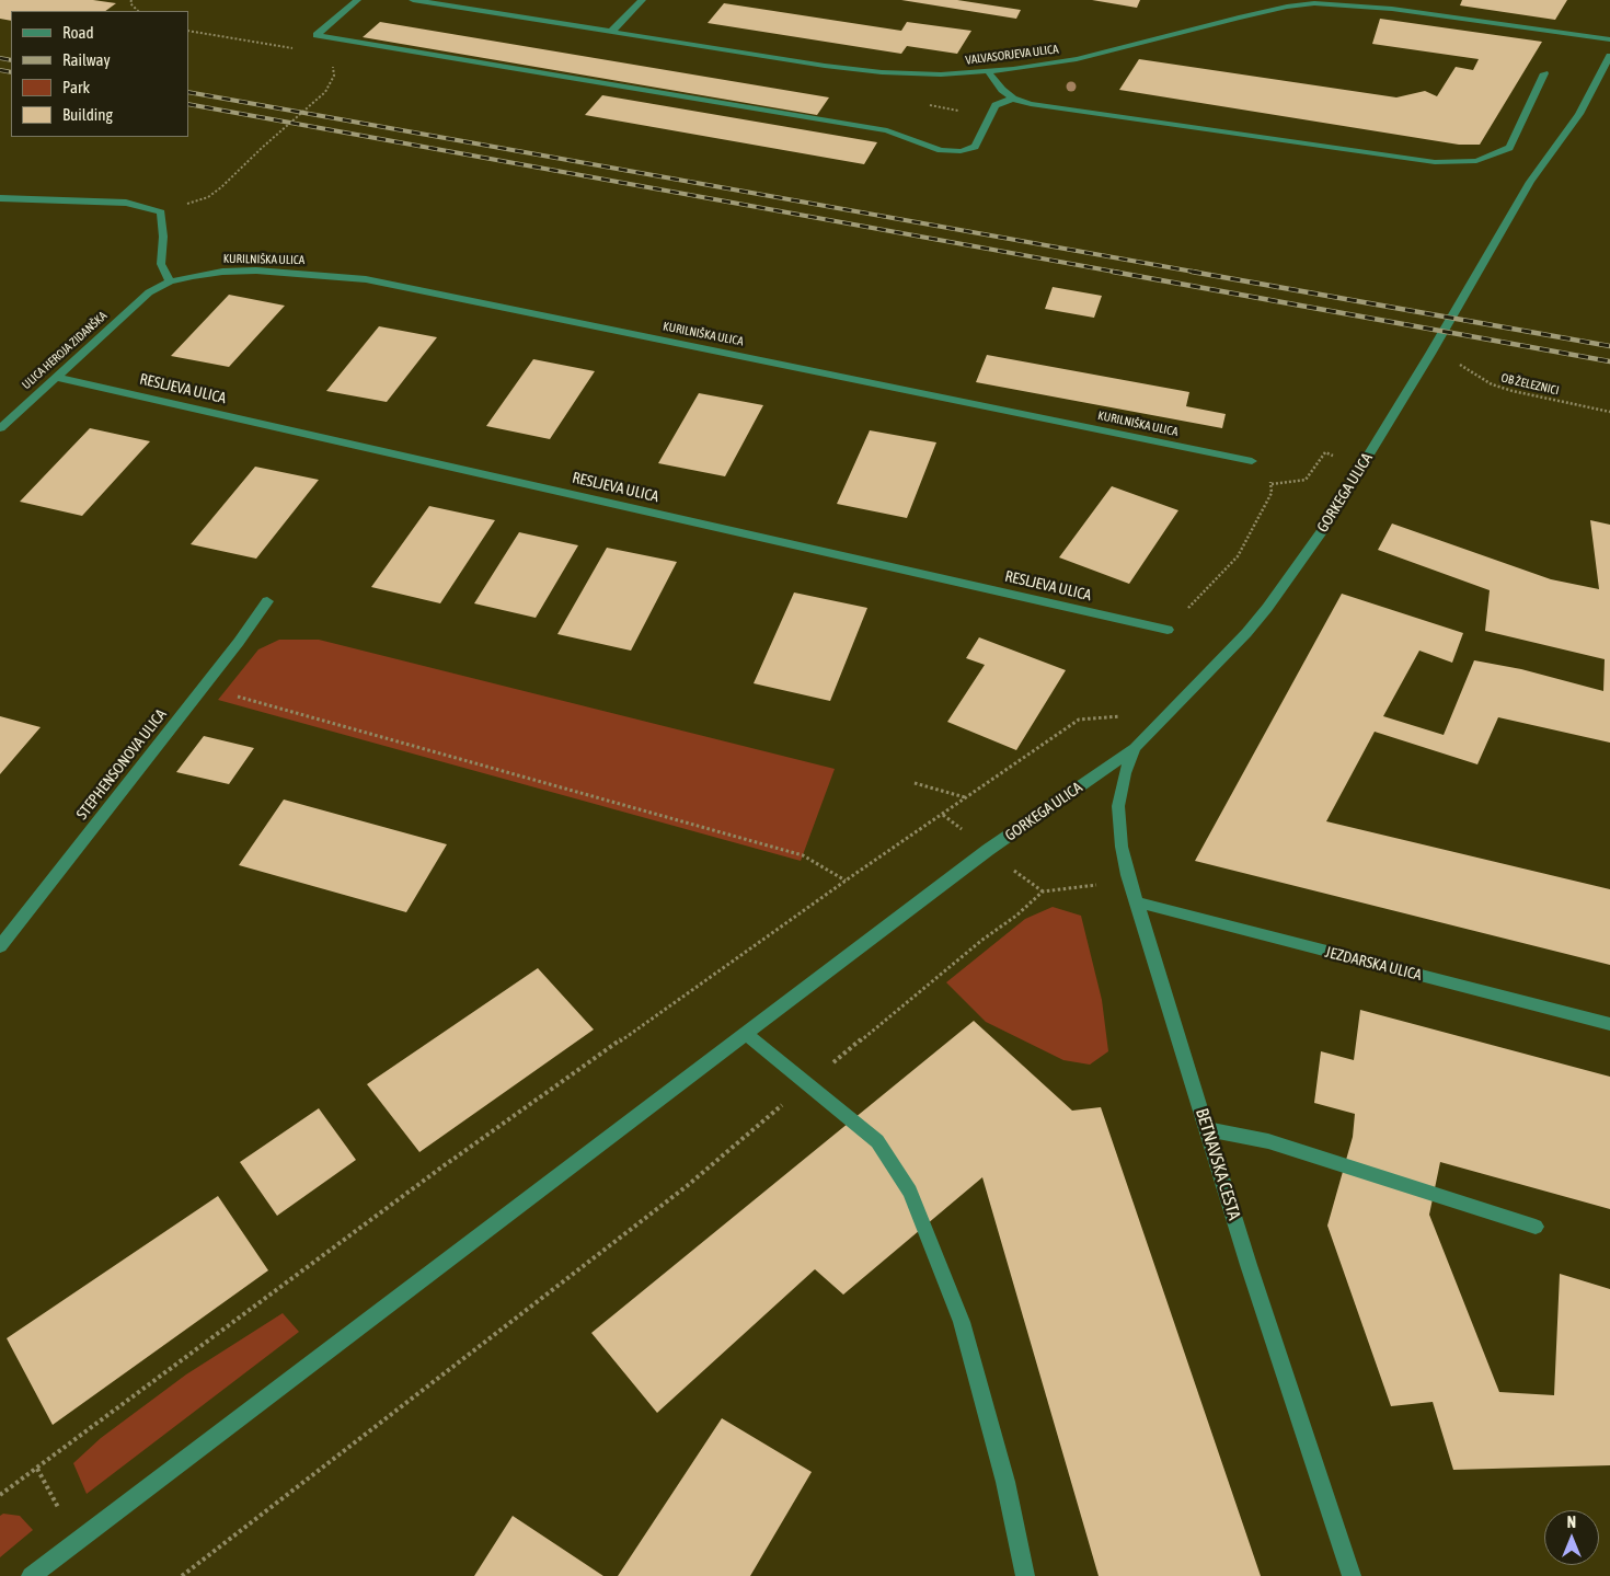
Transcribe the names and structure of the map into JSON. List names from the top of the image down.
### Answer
{
  "streets": {
    "street": [
      "VALVASORJEVA ULICA",
      "KURILNIŠKA ULICA",
      "ULICA HEROJA ZIDANŠKA",
      "RESLJEVA ULICA",
      "GORKEGA ULICA",
      "STEPHENSONOVA ULICA",
      "JEZDARSKA ULICA",
      "BETNAVSKA CESTA"
    ],
    "path": ["OB ŽELEZNICI"]
  },
  "crossings": [
    ["KURILNIŠKA ULICA", "ULICA HEROJA ZIDANŠKA"],
    ["ULICA HEROJA ZIDANŠKA", "RESLJEVA ULICA"],
    ["GORKEGA ULICA", "BETNAVSKA CESTA"],
    ["JEZDARSKA ULICA", "BETNAVSKA CESTA"]
  ],
  "legend": [
    "Road",
    "Railway",
    "Park",
    "Building"
  ],
  "north": "top"
}
